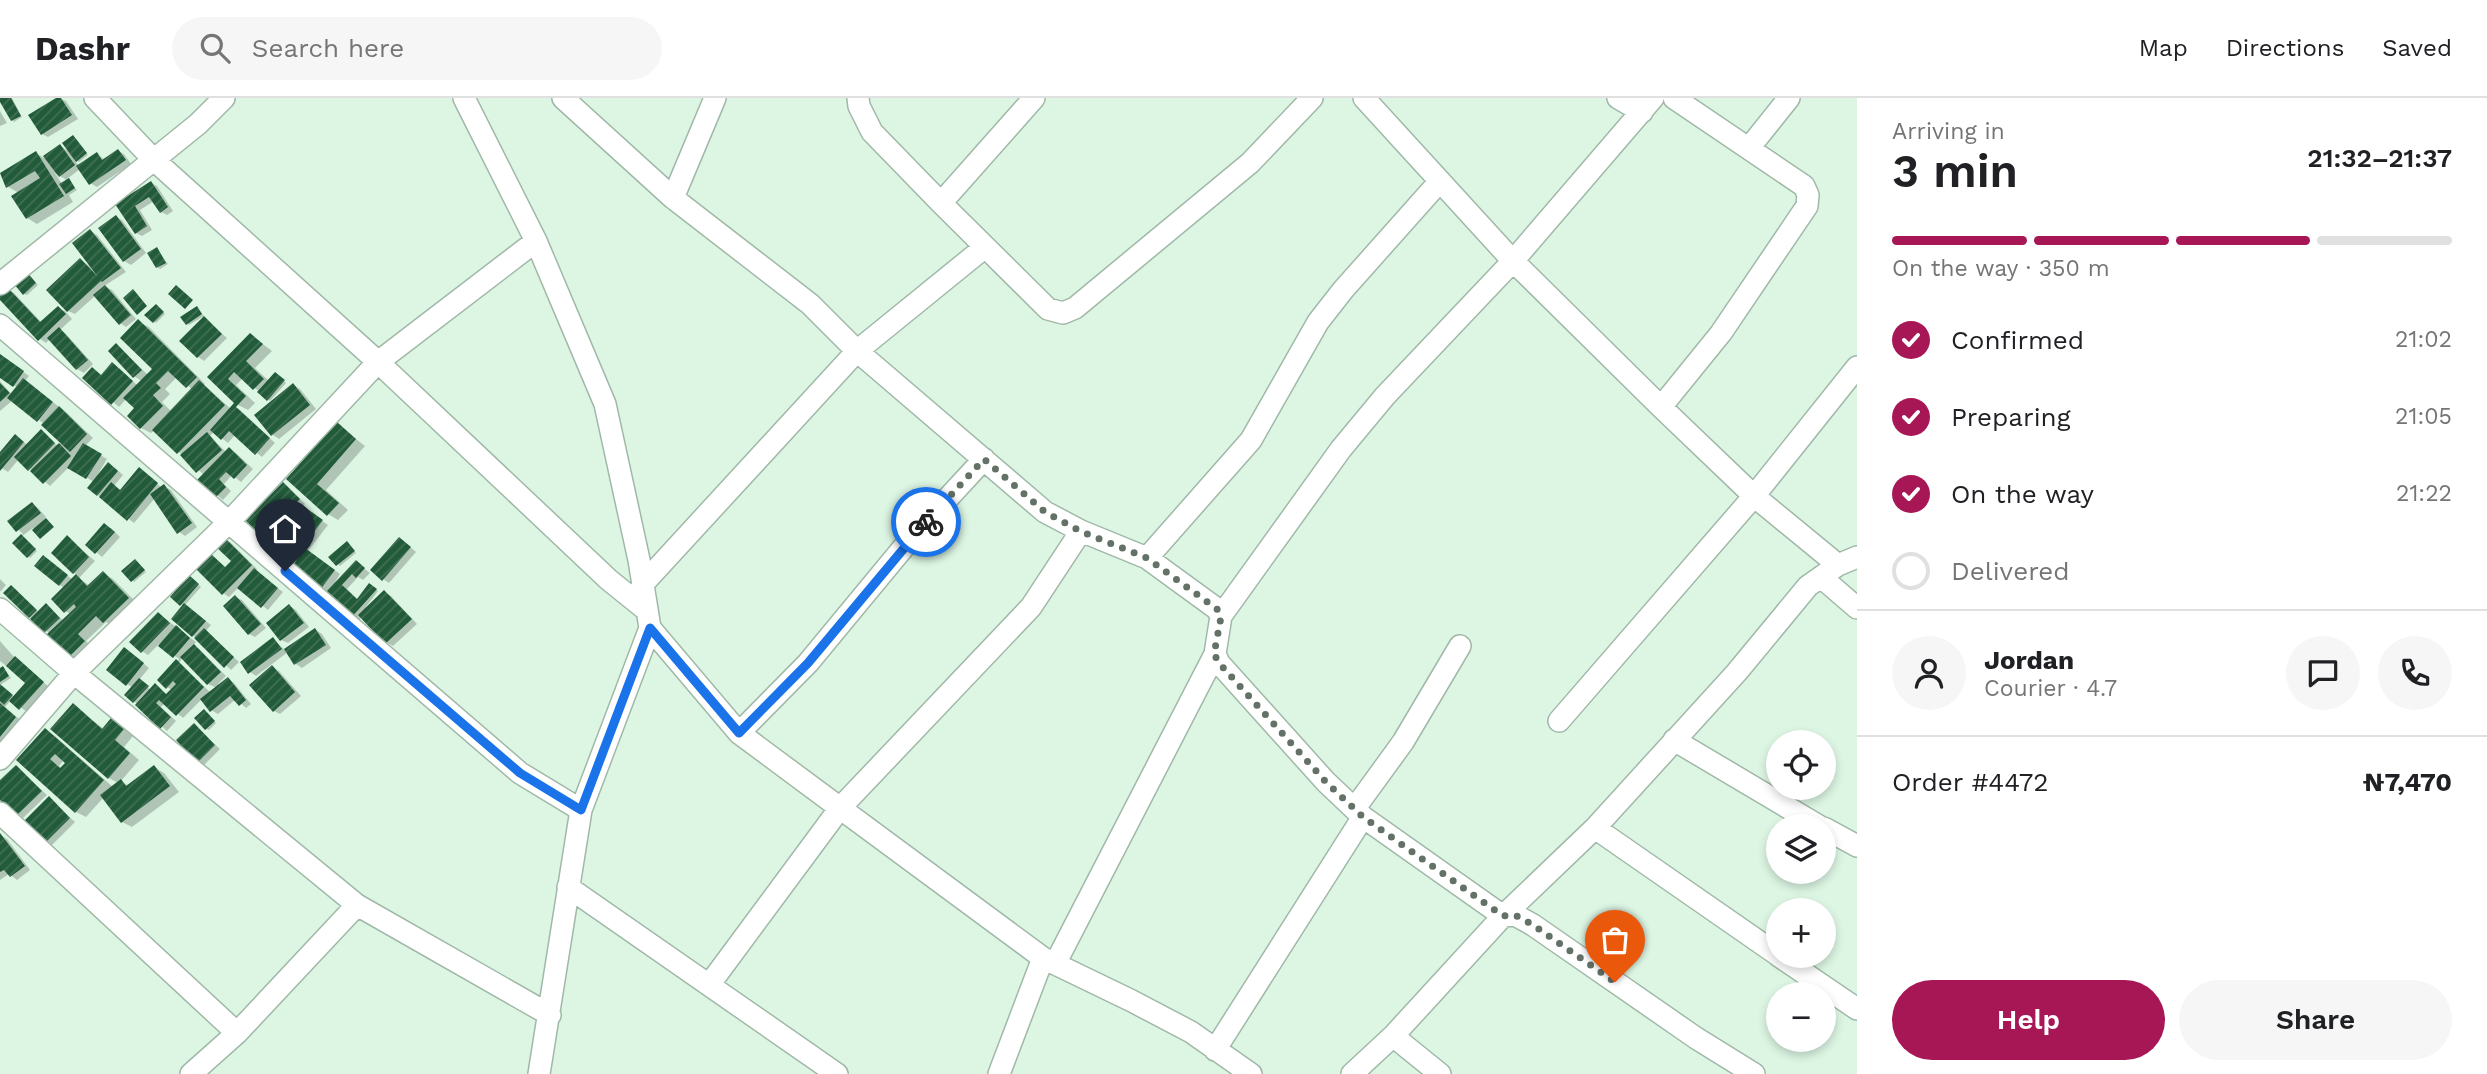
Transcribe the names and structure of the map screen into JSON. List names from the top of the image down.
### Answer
{
  "page": {
    "header": "Dashr",
    "search": "Search here",
    "nav": ["Map", "Directions", "Saved"],
    "heading": ["3 min", "Arriving in", "21:32–21:37"],
    "panel": [
      "Jordan",
      "Courier · 4.7",
      "Order #4472",
      "₦7,470"
    ],
    "bar": "On the way · 350 m",
    "list": [
      ["Confirmed", "21:02"],
      ["Preparing", "21:05"],
      ["On the way", "21:22"],
      "Delivered"
    ],
    "map_buttons": ["+", "−"],
    "buttons": ["Help", "Share"]
  }
}
